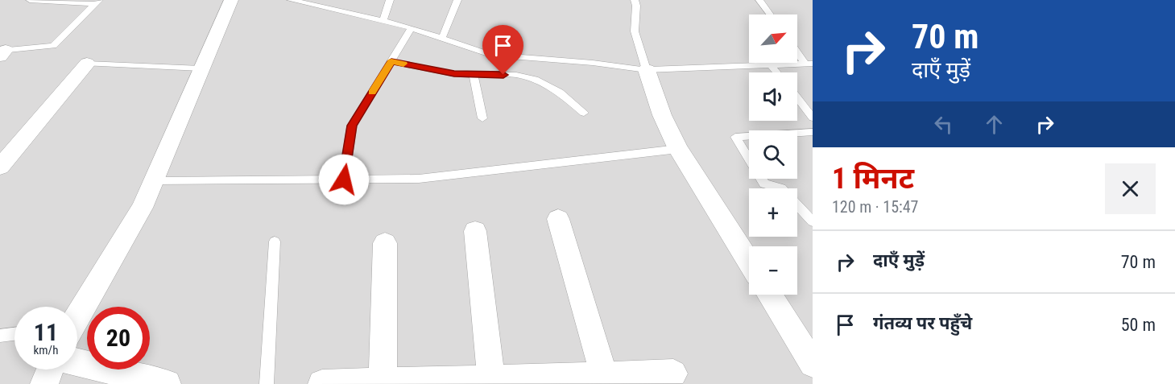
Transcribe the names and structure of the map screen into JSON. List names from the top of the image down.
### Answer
{
  "north": "top right",
  "page": {
    "turn": ["70 m", "दाएँ मुड़ें"],
    "map_buttons": ["+", "−"],
    "heading": ["1 मिनट", "120 m · 15:47"],
    "list": [
      {
        "name": "दाएँ मुड़ें",
        "value": "70 m"
      },
      {
        "name": "गंतव्य पर पहुँचे",
        "value": "50 m"
      }
    ],
    "speed": "11 km/h",
    "limit": "20"
  }
}
